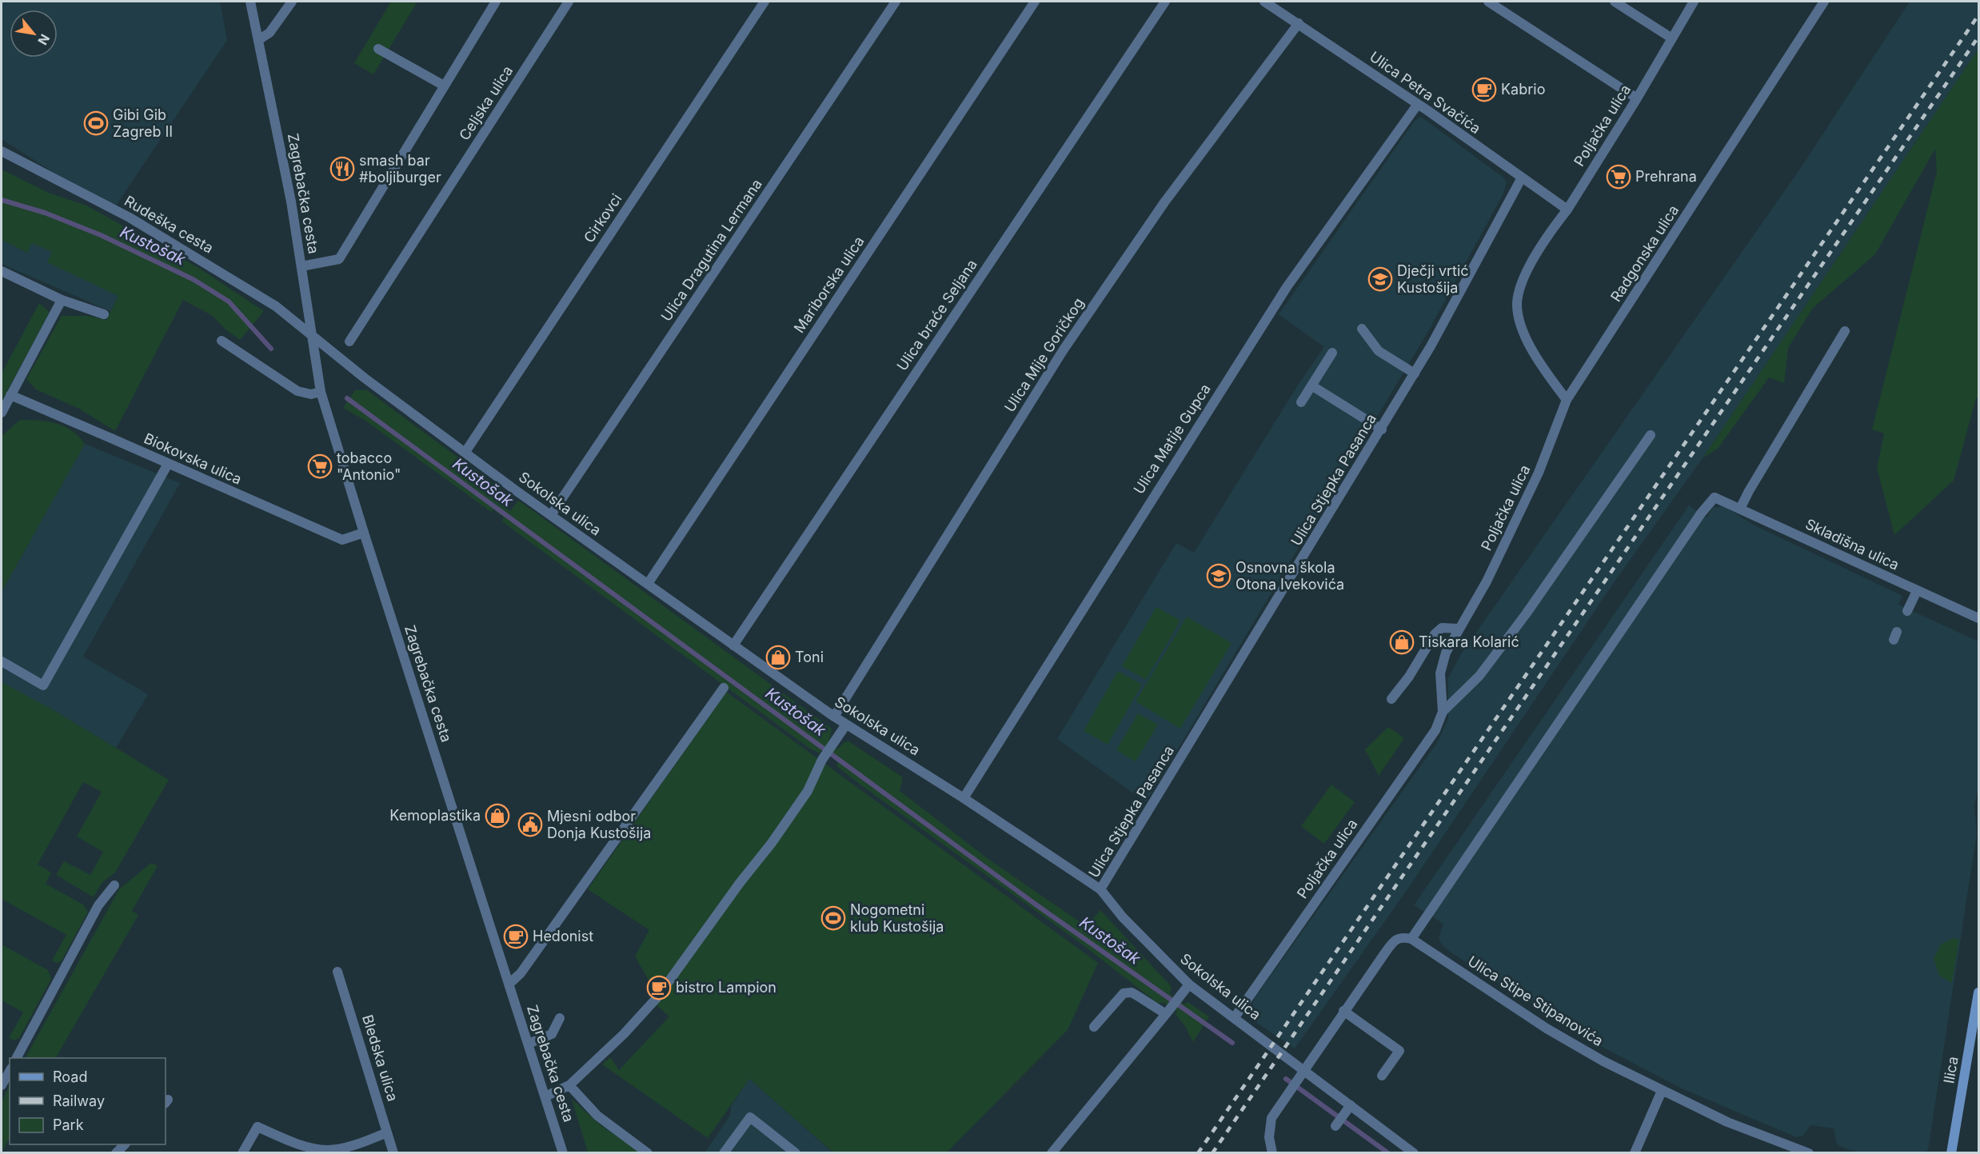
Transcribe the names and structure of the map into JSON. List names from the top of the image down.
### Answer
{
  "streets": {
    "main road": ["Ilica"],
    "street": [
      "Ulica Petra Svačića",
      "Celjska ulica",
      "Poljačka ulica",
      "Zagrebačka cesta",
      "Cirkovci",
      "Rudeška cesta",
      "Ulica Dragutina Lermana",
      "Radgonska ulica",
      "Mariborska ulica",
      "Ulica braće Seljana",
      "Ulica Mije Goričkog",
      "Ulica Matije Gupca",
      "Biokovska ulica",
      "Ulica Stjepka Pasanca",
      "Sokolska ulica",
      "Skladišna ulica",
      "Ulica Stipe Stipanovića",
      "Bledska ulica"
    ]
  },
  "crossings": [
    ["Ulica Petra Svačića", "Poljačka ulica"],
    ["Ulica Petra Svačića", "Ulica Mije Goričkog"],
    ["Ulica Petra Svačića", "Ulica Matije Gupca"],
    ["Ulica Petra Svačića", "Ulica Stjepka Pasanca"],
    ["Poljačka ulica", "Radgonska ulica"],
    ["Poljačka ulica", "Sokolska ulica"],
    ["Zagrebačka cesta", "Rudeška cesta"],
    ["Zagrebačka cesta", "Biokovska ulica"],
    ["Zagrebačka cesta", "Sokolska ulica"],
    ["Cirkovci", "Sokolska ulica"],
    ["Rudeška cesta", "Sokolska ulica"],
    ["Ulica Dragutina Lermana", "Sokolska ulica"],
    ["Mariborska ulica", "Sokolska ulica"],
    ["Ulica braće Seljana", "Sokolska ulica"],
    ["Ulica Mije Goričkog", "Sokolska ulica"],
    ["Ulica Matije Gupca", "Sokolska ulica"],
    ["Ulica Stjepka Pasanca", "Sokolska ulica"],
    ["Skladišna ulica", "Ulica Stipe Stipanovića"]
  ],
  "water": ["Kustošak"],
  "places": {
    "cafe": ["Kabrio", "Hedonist", "bistro Lampion"],
    "sports": ["Gibi Gib Zagreb II", "Nogometni klub Kustošija"],
    "restaurant": ["smash bar #boljiburger"],
    "supermarket": ["Prehrana", "tobacco \"Antonio\""],
    "school or university": ["Dječji vrtić Kustošija", "Osnovna škola Otona Ivekovića"],
    "shop": ["Tiskara Kolarić", "Toni", "Kemoplastika"],
    "public building": ["Mjesni odbor Donja Kustošija"]
  },
  "legend": ["Road", "Railway", "Park"],
  "north": "bottom right"
}
